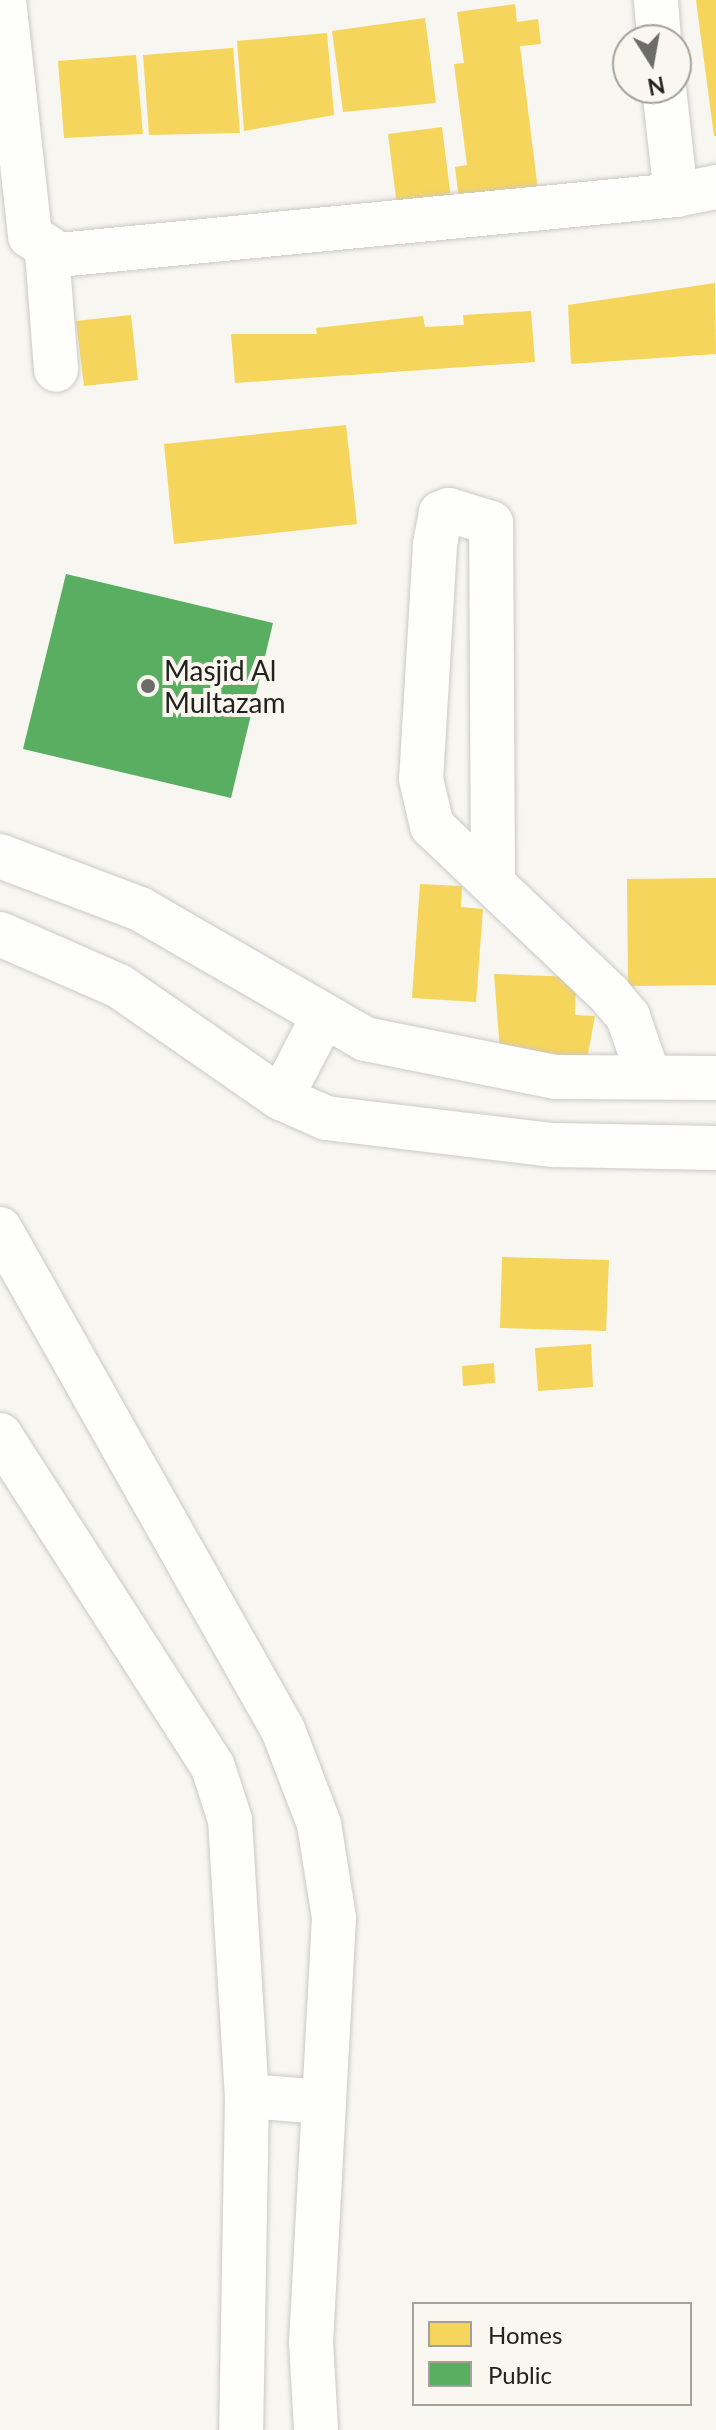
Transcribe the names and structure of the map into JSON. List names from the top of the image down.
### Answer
{
  "places": ["Masjid Al Multazam"],
  "legend": ["Homes", "Public"],
  "north": "bottom"
}
